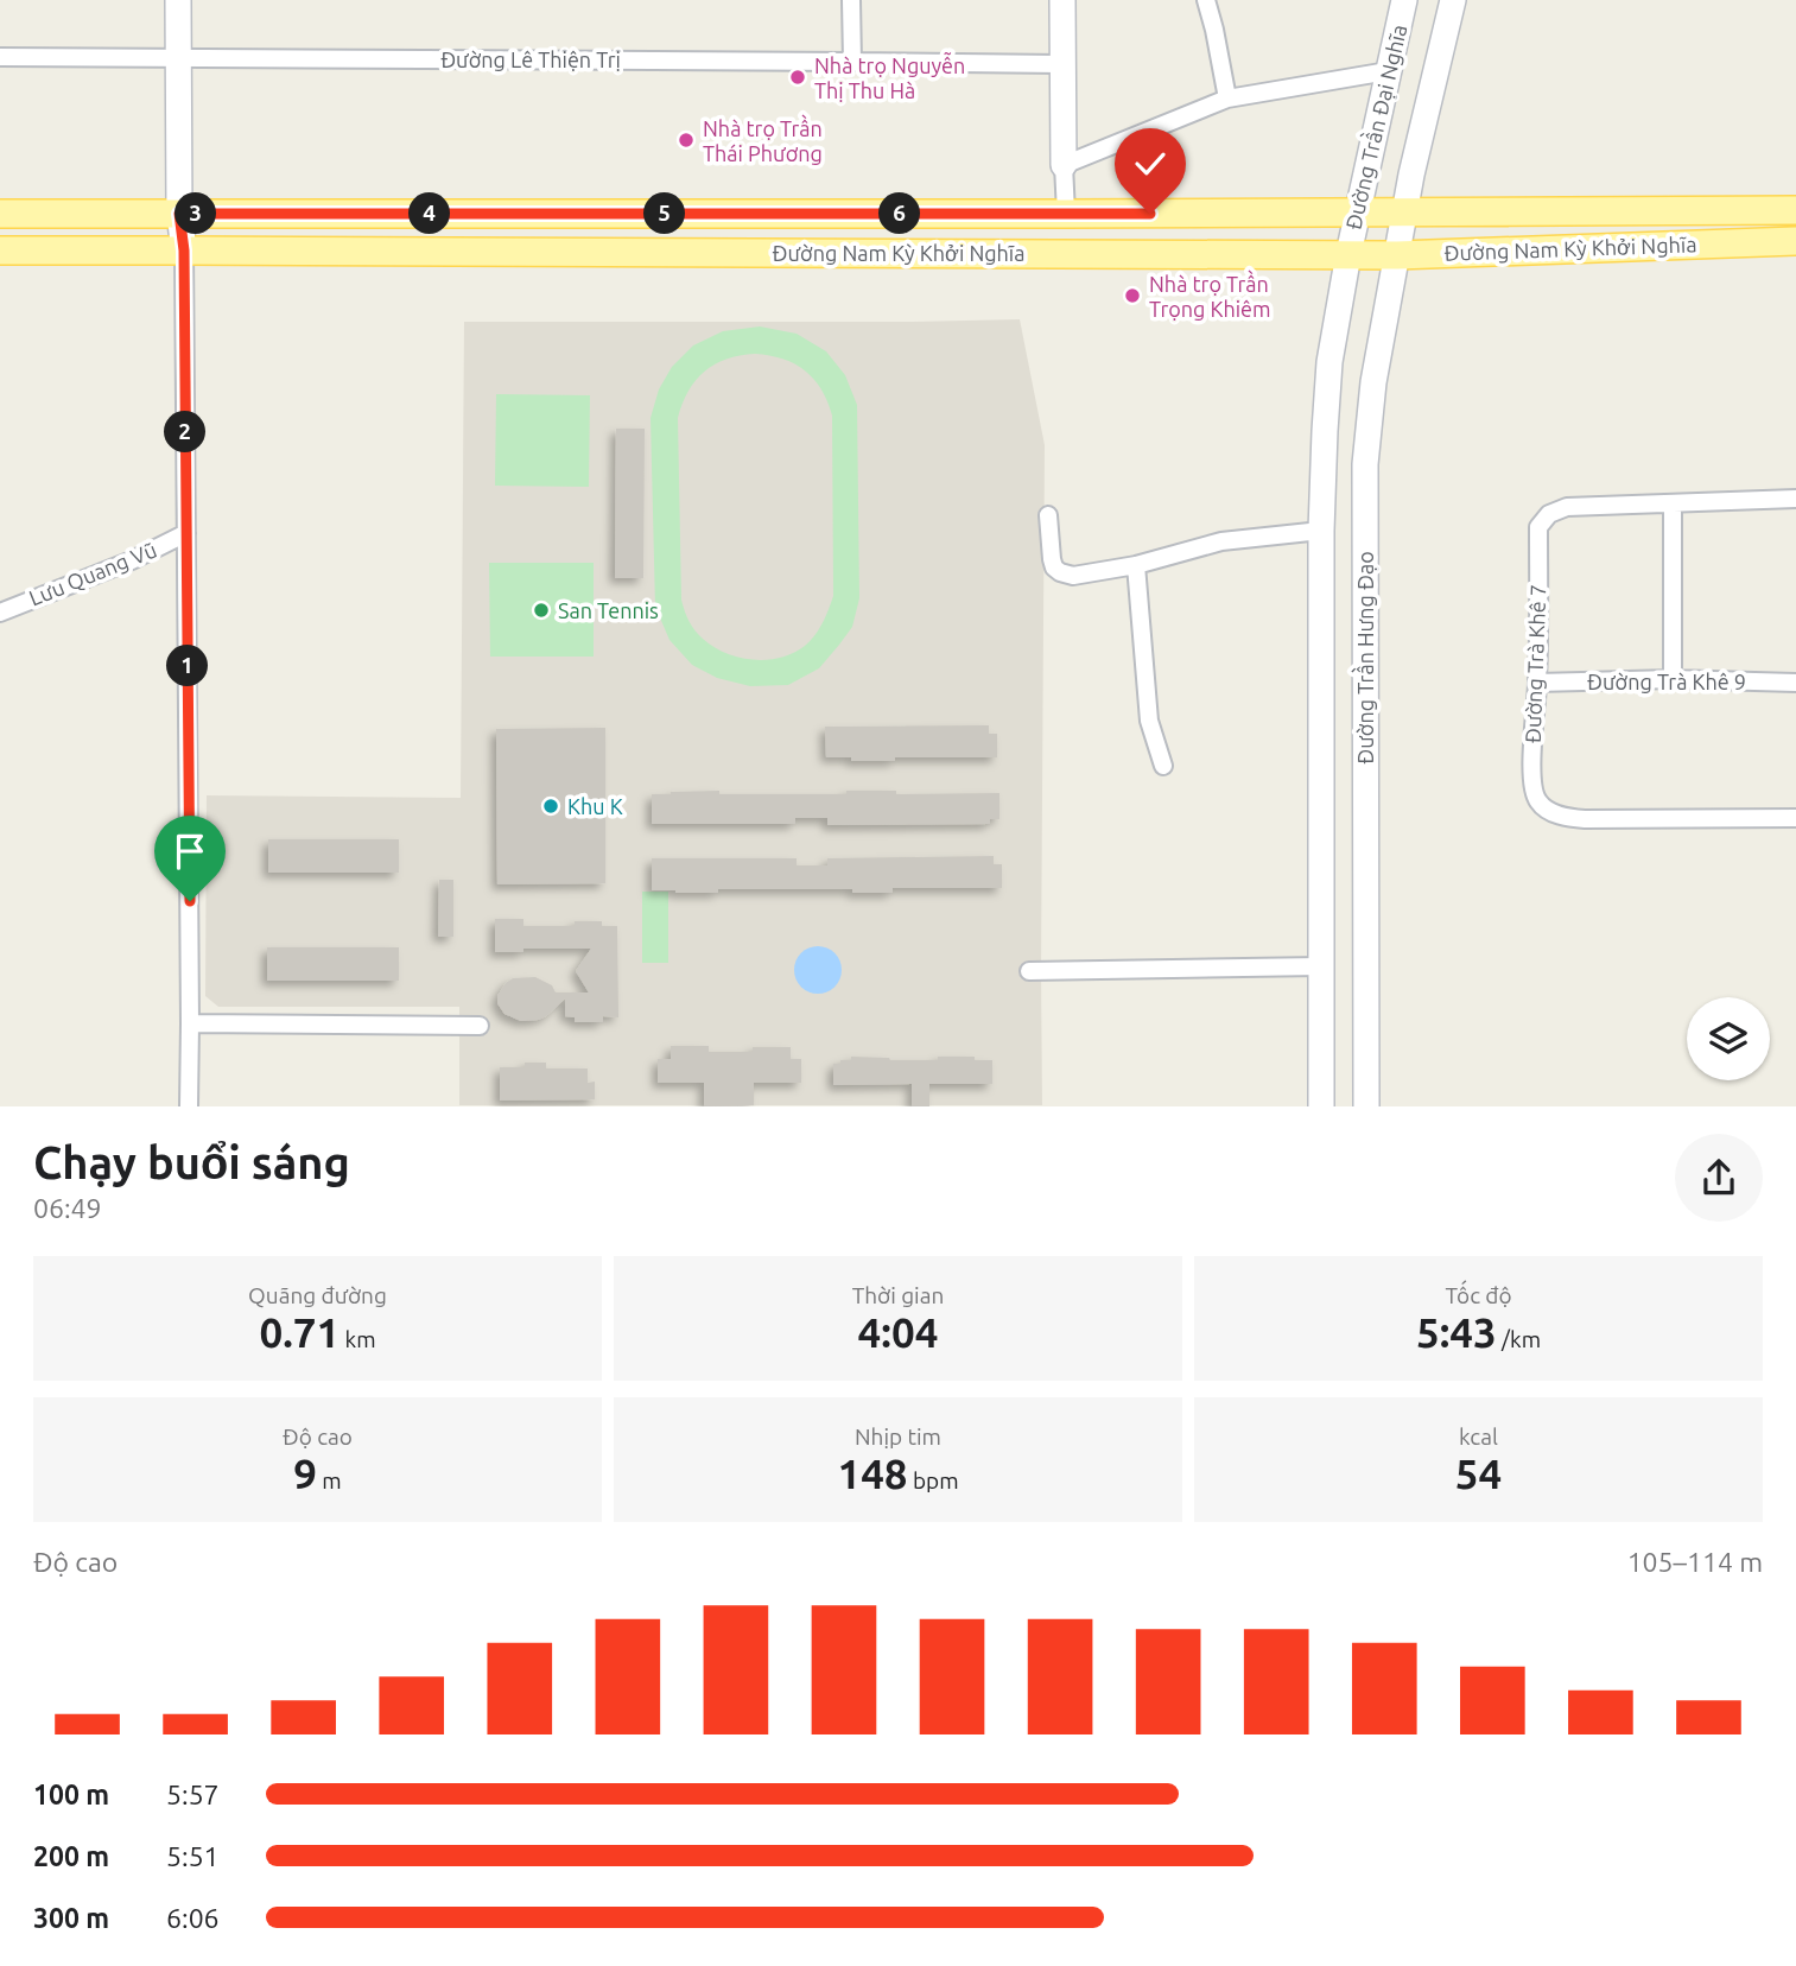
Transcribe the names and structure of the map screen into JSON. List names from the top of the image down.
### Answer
{
  "streets": {
    "main road": ["Đường Trần Đại Nghĩa", "Đường Nam Kỳ Khởi Nghĩa", "Đường Trần Hưng Đạo"],
    "street": [
      "Đường Lê Thiện Trị",
      "Lưu Quang Vũ",
      "Đường Trà Khê 7",
      "Đường Trà Khê 9"
    ]
  },
  "crossings": [
    ["Đường Trần Đại Nghĩa", "Đường Nam Kỳ Khởi Nghĩa"],
    ["Đường Trần Đại Nghĩa", "Đường Trần Hưng Đạo"],
    ["Đường Nam Kỳ Khởi Nghĩa", "Đường Trần Hưng Đạo"],
    ["Đường Trà Khê 7", "Đường Trà Khê 9"]
  ],
  "places": [
    "Nhà trọ Nguyễn Thị Thu Hà",
    "Nhà trọ Trần Thái Phương",
    "Nhà trọ Trần Trọng Khiêm",
    "San Tennis",
    "Khu K"
  ],
  "page": {
    "pins": [
      "3",
      "4",
      "5",
      "6",
      "2",
      "1"
    ],
    "heading": ["Chạy buổi sáng", "06:49"],
    "stats": [
      ["Quãng đường", "0.71 km"],
      ["Thời gian", "4:04"],
      ["Tốc độ", "5:43 /km"],
      ["Độ cao", "9 m"],
      ["Nhịp tim", "148 bpm"],
      ["kcal", "54"]
    ],
    "chart": ["Độ cao", "105–114 m"],
    "list": [
      {
        "name": "100 m",
        "note": "5:57"
      },
      {
        "name": "200 m",
        "note": "5:51"
      },
      {
        "name": "300 m",
        "note": "6:06"
      }
    ]
  }
}
